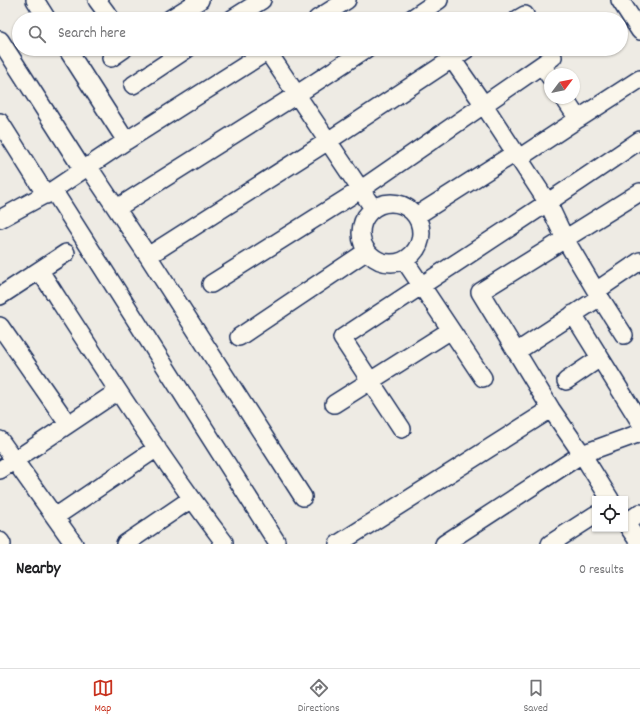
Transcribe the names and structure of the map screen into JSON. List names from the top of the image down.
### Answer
{
  "north": "top right",
  "page": {
    "search": "Search here",
    "heading": ["Nearby", "0 results"],
    "nav": ["Map", "Directions", "Saved"]
  }
}
